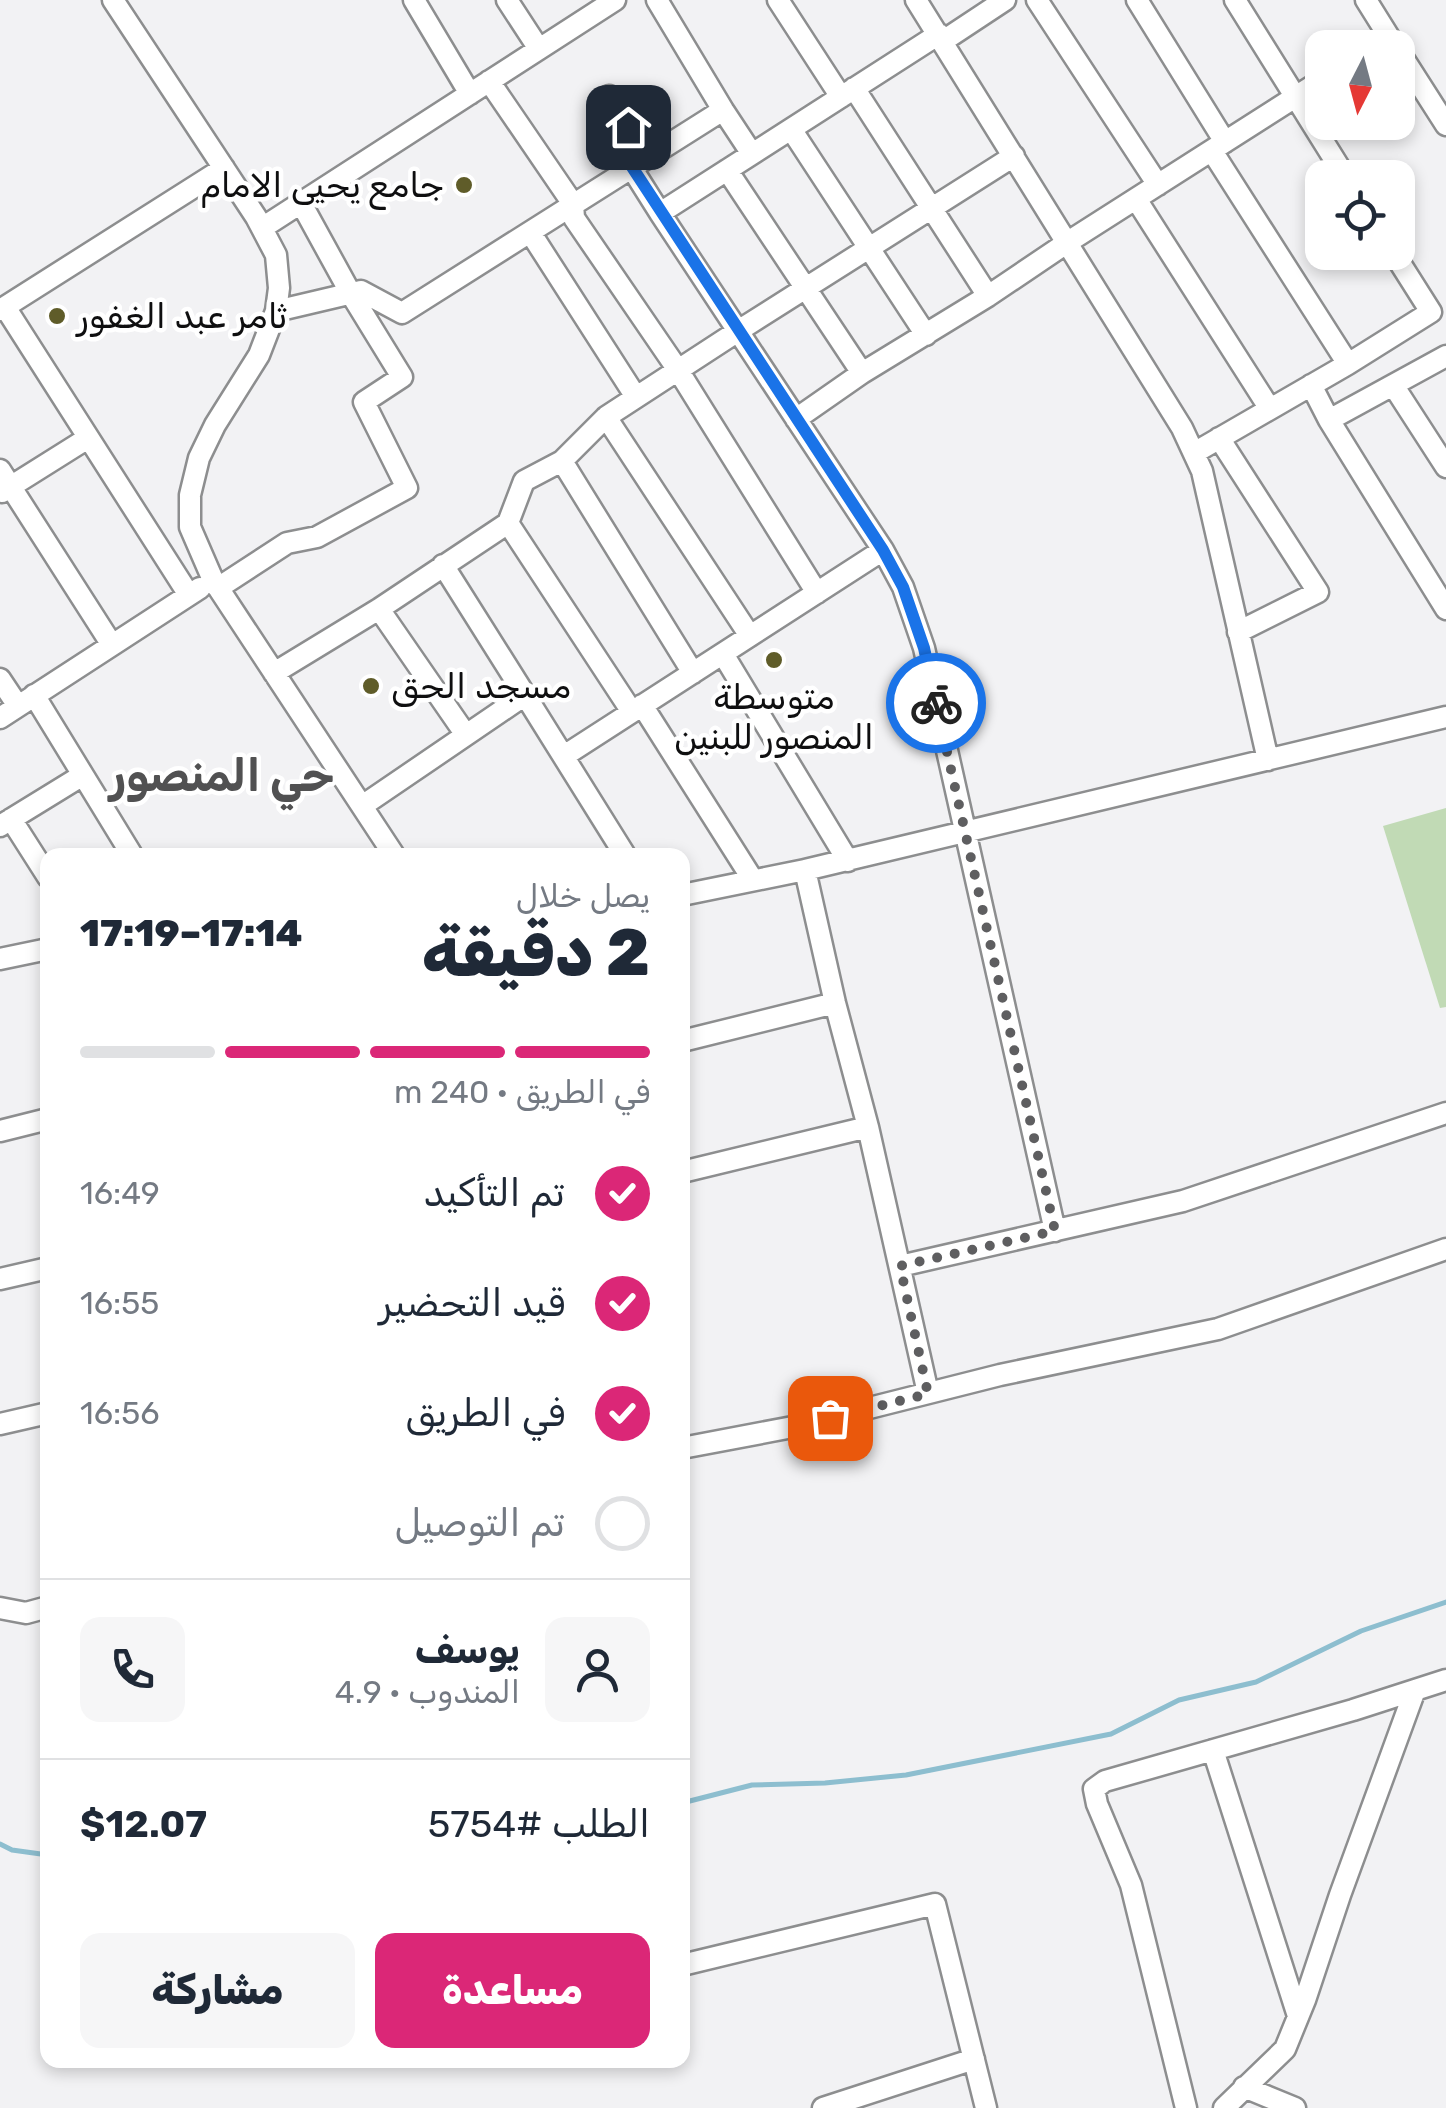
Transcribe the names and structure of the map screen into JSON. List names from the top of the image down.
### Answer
{
  "districts": ["حي المنصور"],
  "places": [
    "جامع يحيى الامام",
    "ثامر عبد الغفور",
    "متوسطة المنصور للبنين",
    "مسجد الحق"
  ],
  "north": "bottom",
  "page": {
    "heading": ["2 دقيقة", "يصل خلال", "17:14–17:19"],
    "panel": [
      "يوسف",
      "المندوب · 4.9",
      "الطلب #5754",
      "$12.07"
    ],
    "bar": "في الطريق · 240 m",
    "list": [
      ["تم التأكيد", "16:49"],
      ["قيد التحضير", "16:55"],
      ["في الطريق", "16:56"],
      "تم التوصيل"
    ],
    "buttons": ["مساعدة", "مشاركة"]
  }
}
